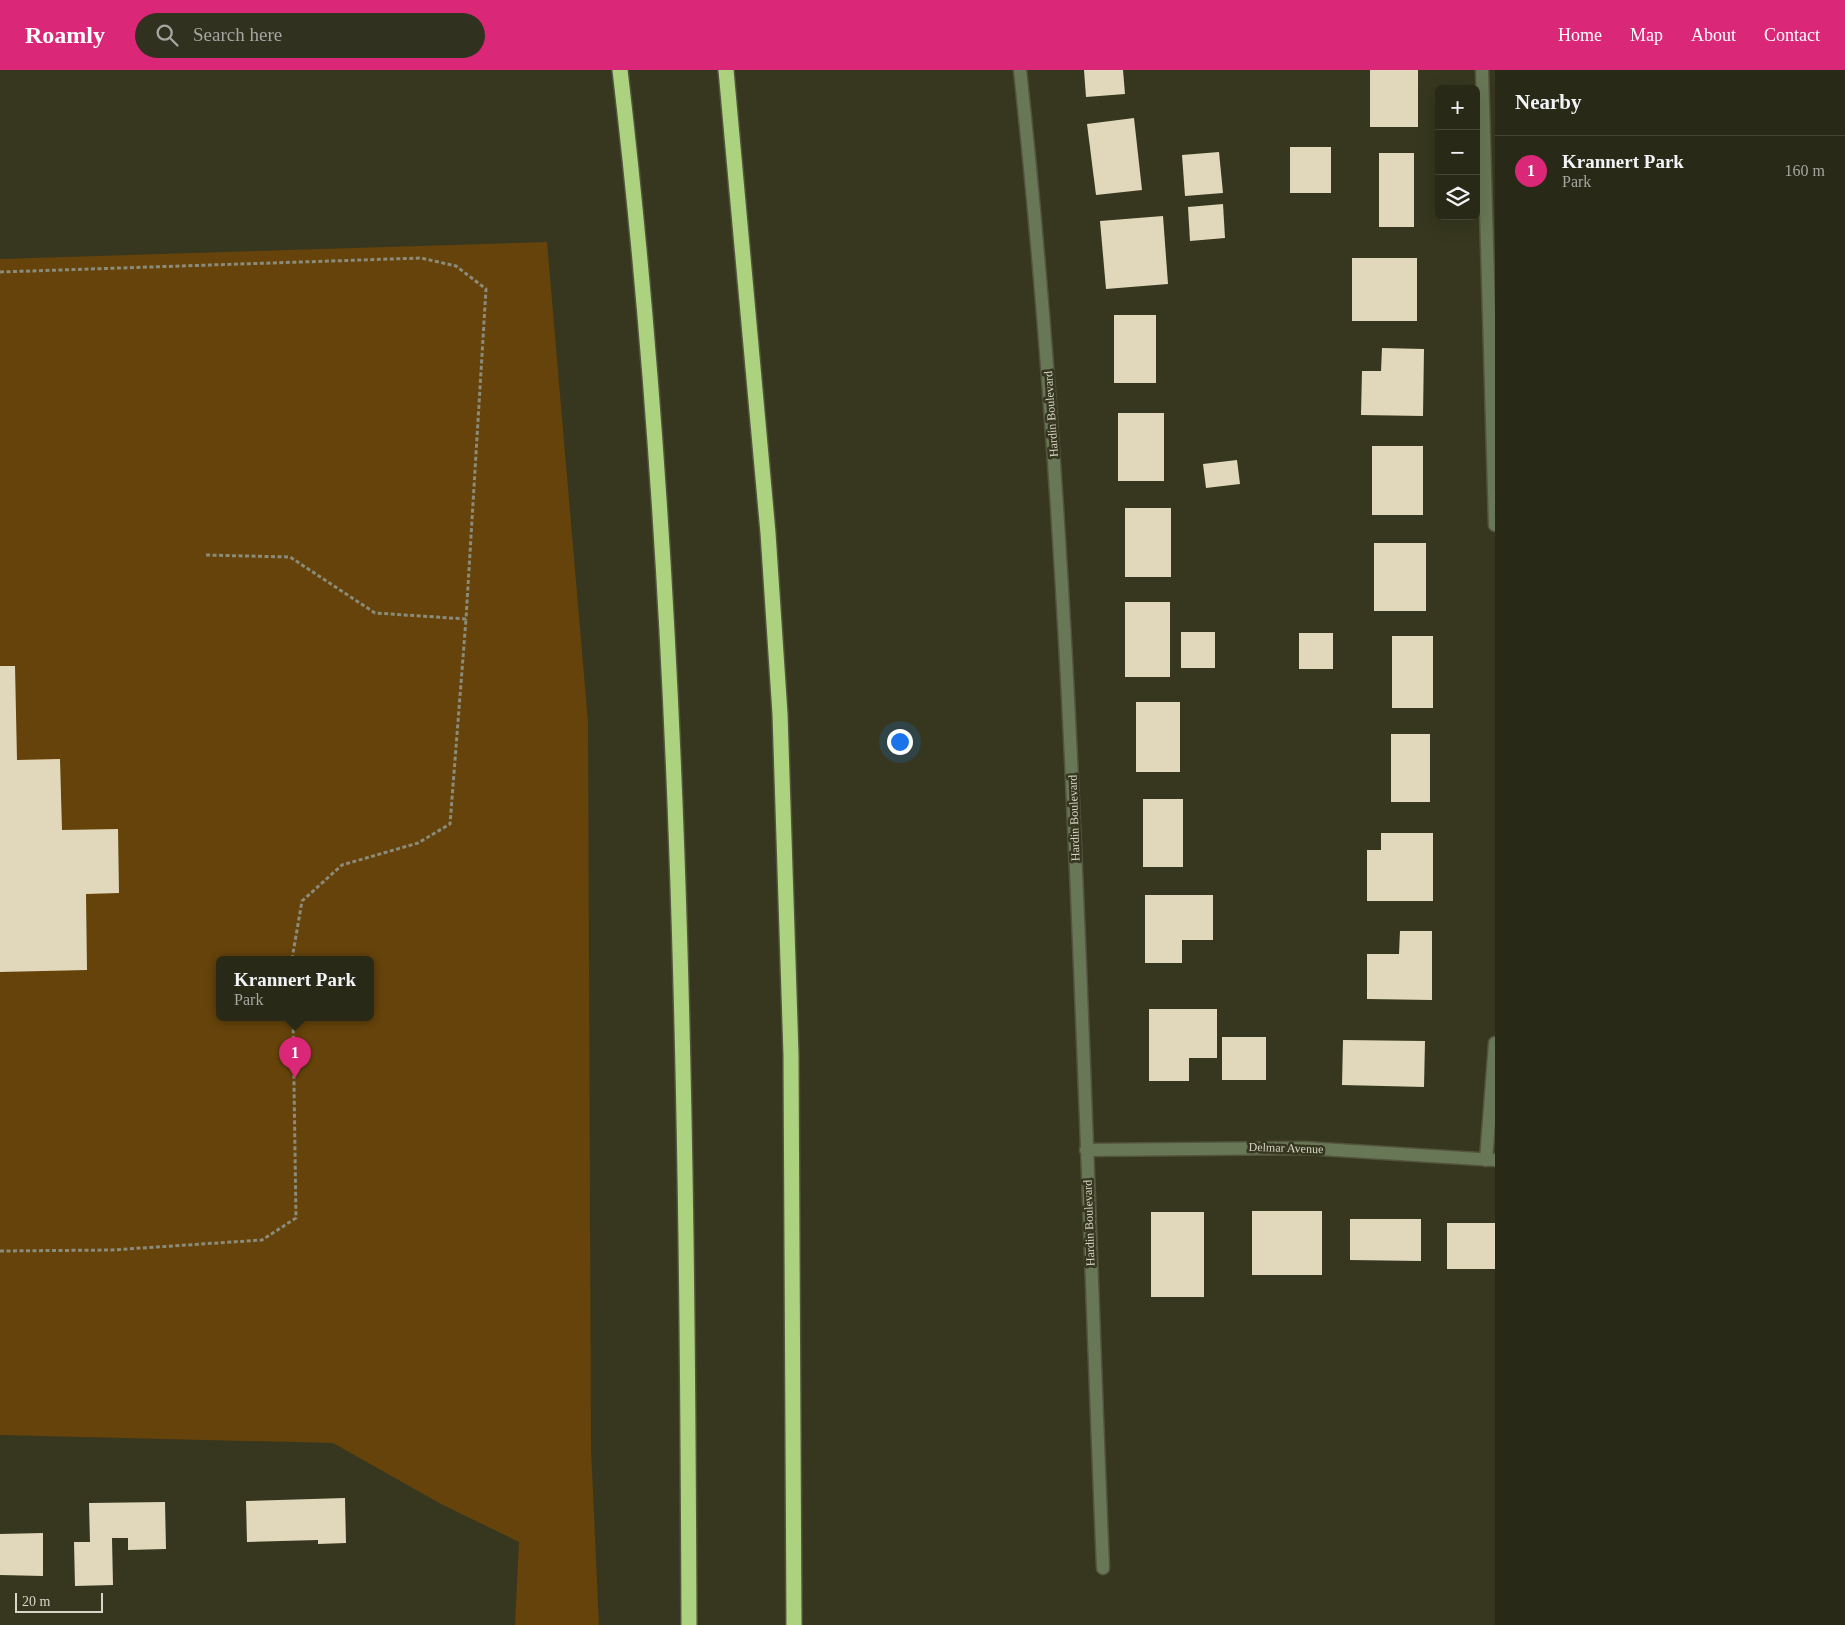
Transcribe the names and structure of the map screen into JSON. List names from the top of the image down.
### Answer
{
  "streets": {
    "street": ["Hardin Boulevard", "Delmar Avenue"]
  },
  "crossings": [
    ["Hardin Boulevard", "Delmar Avenue"]
  ],
  "scale_bar": "20 m",
  "page": {
    "header": "Roamly",
    "search": "Search here",
    "nav": [
      "Home",
      "Map",
      "About",
      "Contact"
    ],
    "heading": "Nearby",
    "map_buttons": ["+", "−"],
    "list": [
      {
        "mark": "1",
        "name": "Krannert Park",
        "note": "Park",
        "value": "160 m"
      }
    ],
    "popup": ["Krannert Park", "Park"],
    "pins": "1",
    "scale": "20 m"
  }
}
